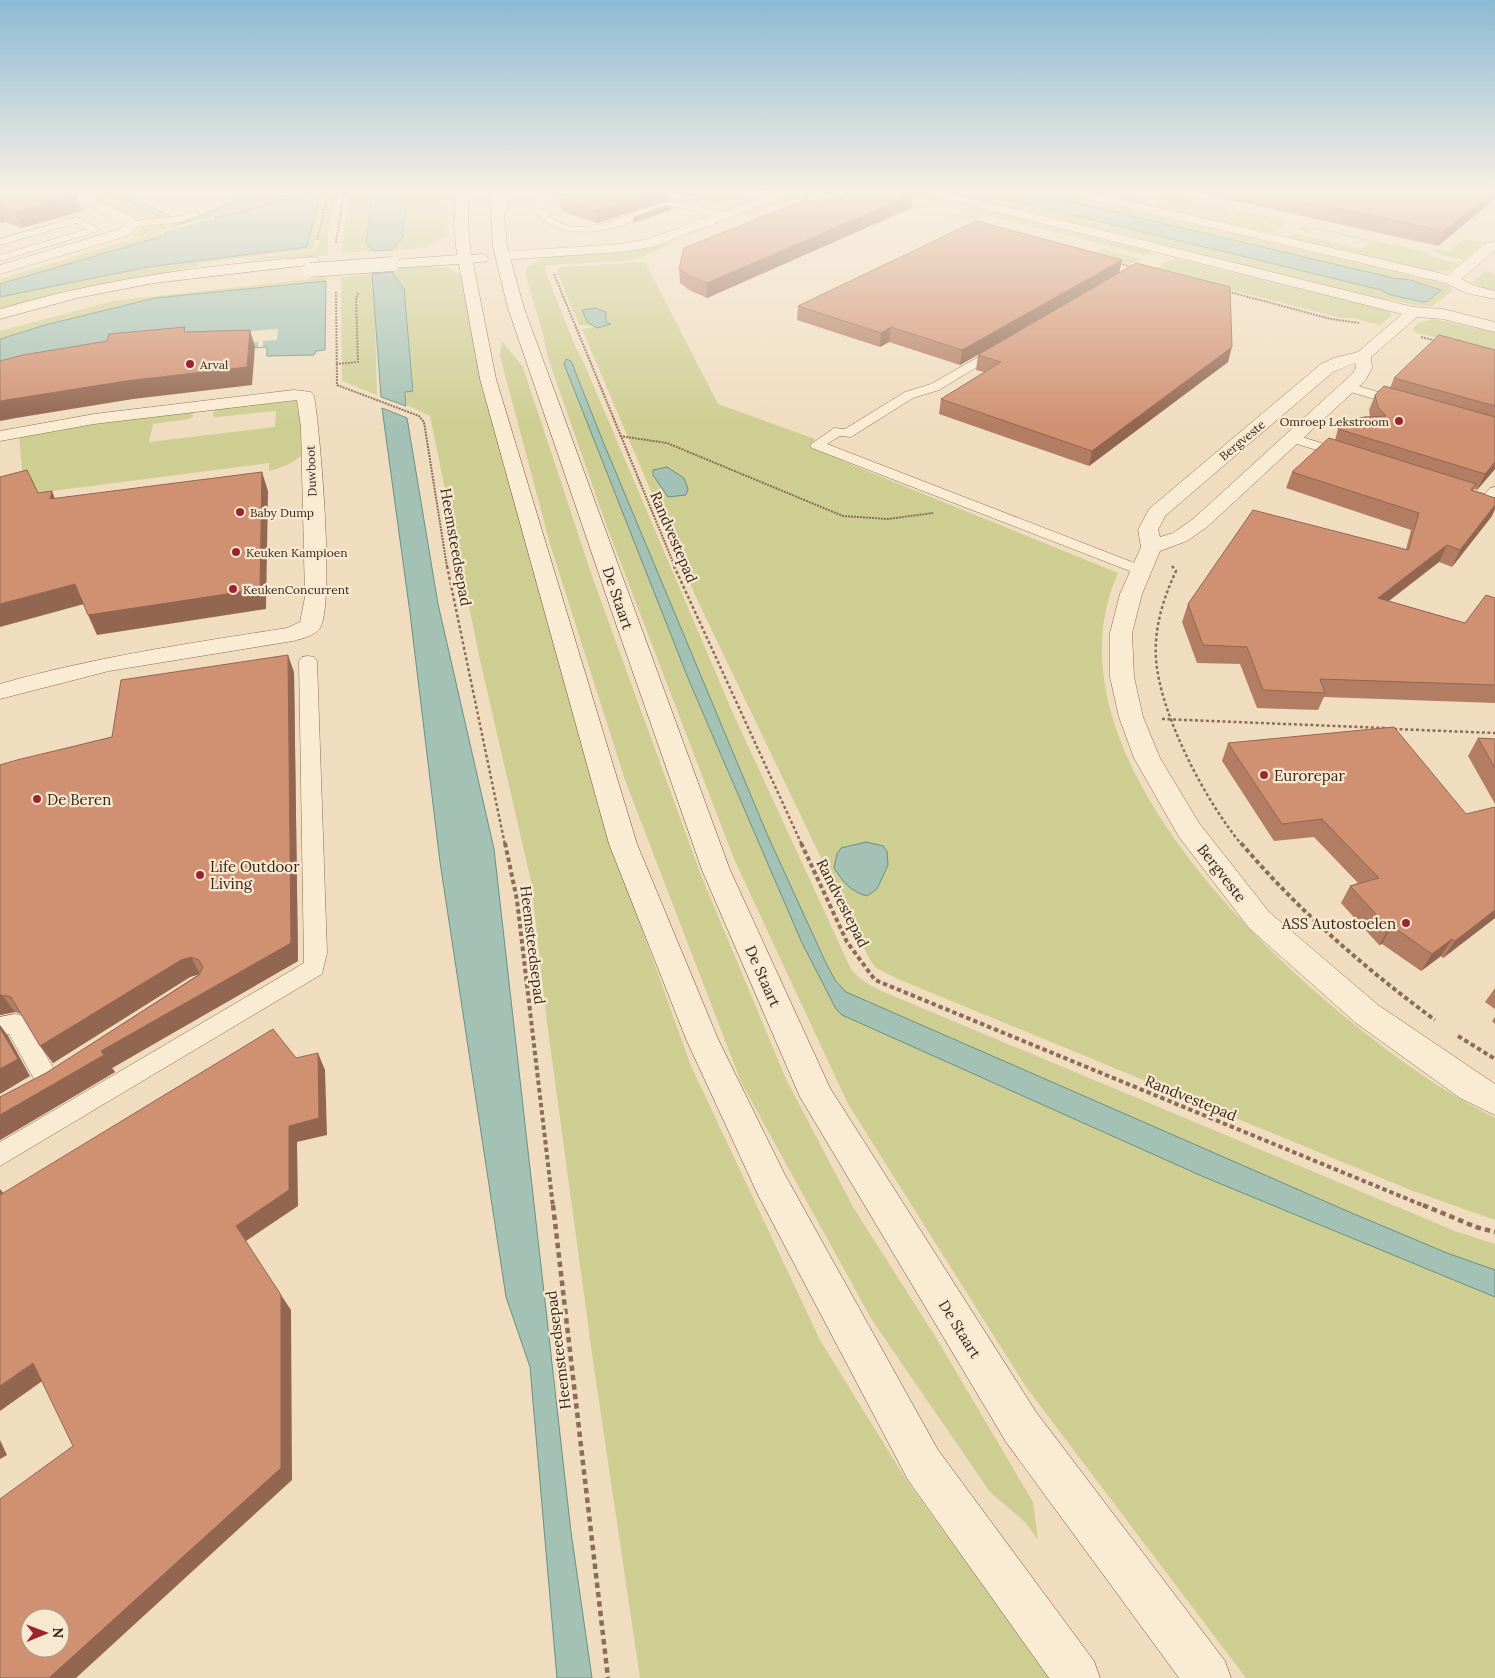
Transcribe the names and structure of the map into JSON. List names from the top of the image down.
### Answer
{
  "streets": {
    "street": ["Bergveste", "Duwboot", "De Staart"],
    "path": ["Randvestepad", "Heemsteedsepad"]
  },
  "places": [
    "Arval",
    "Omroep Lekstroom",
    "Baby Dump",
    "Keuken Kampioen",
    "KeukenConcurrent",
    "Eurorepar",
    "De Beren",
    "Life Outdoor Living",
    "ASS Autostoelen"
  ],
  "north": "right"
}
